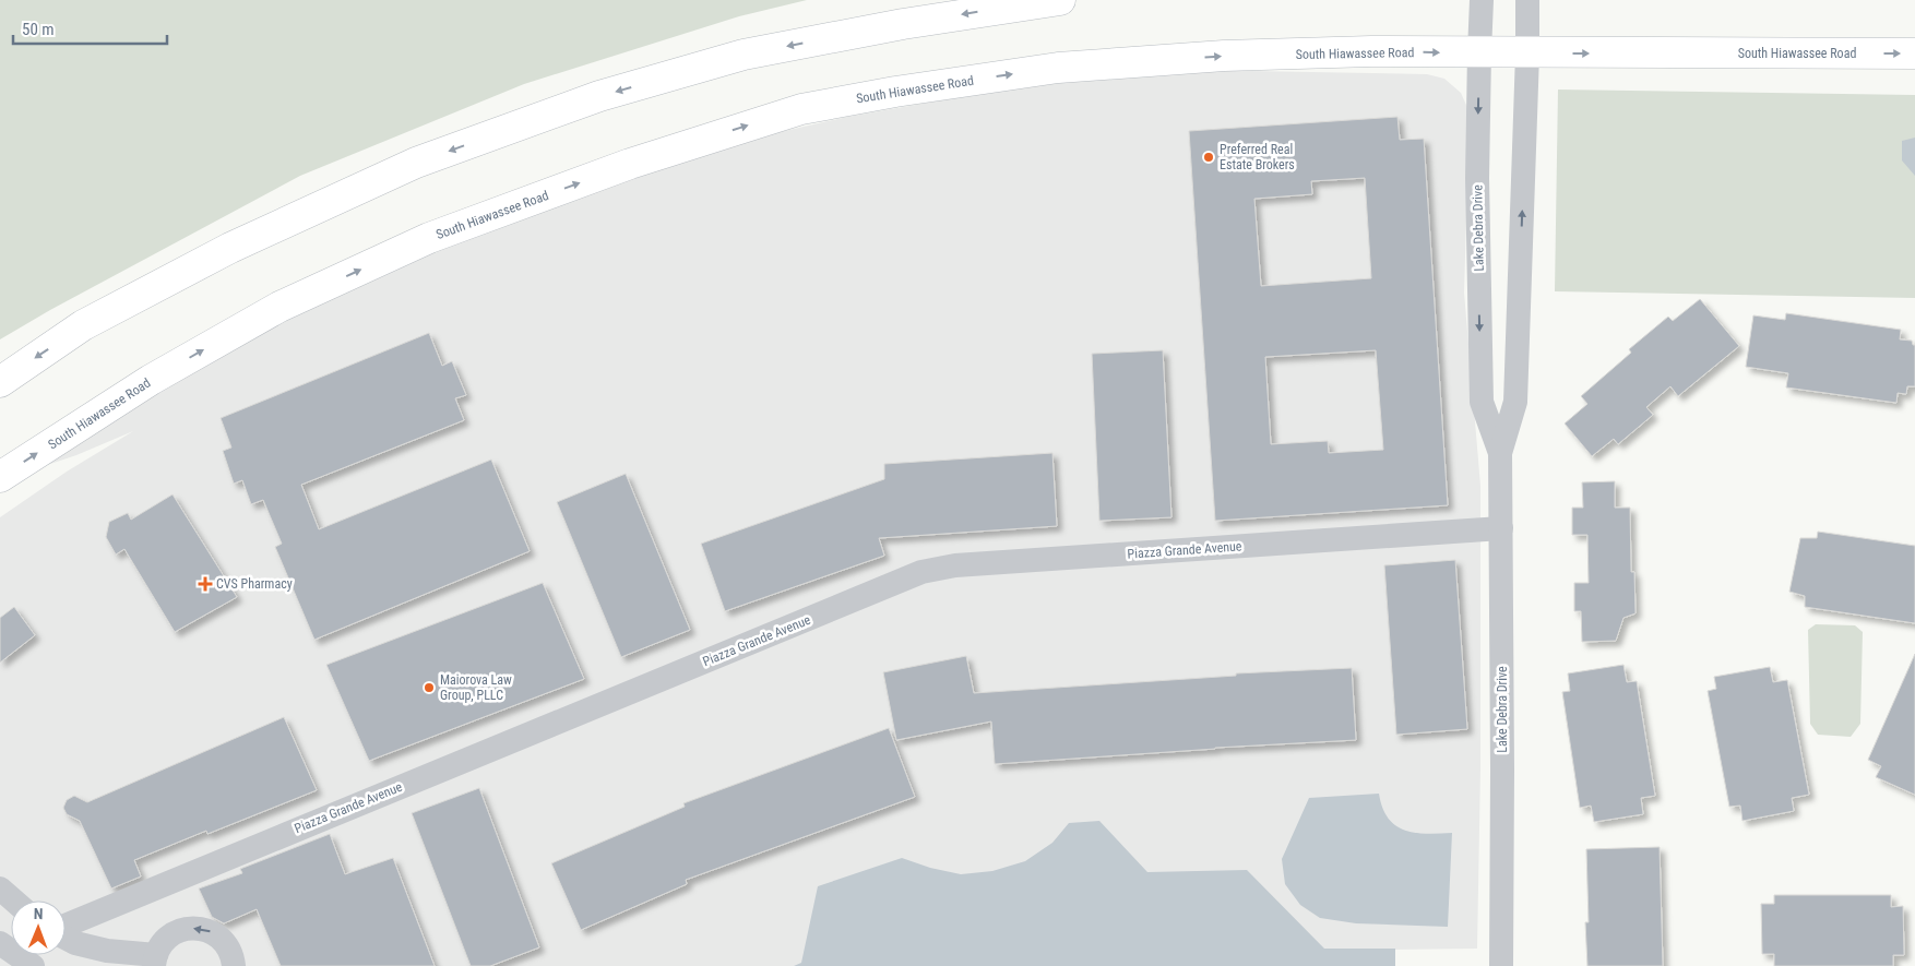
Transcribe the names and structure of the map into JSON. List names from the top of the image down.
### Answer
{
  "streets": {
    "street": ["South Hiawassee Road", "Lake Debra Drive", "Piazza Grande Avenue"]
  },
  "crossings": [
    ["South Hiawassee Road", "Lake Debra Drive"],
    ["Lake Debra Drive", "Piazza Grande Avenue"]
  ],
  "places": {
    "other": ["Preferred Real Estate Brokers", "Maiorova Law Group, PLLC"],
    "health": ["CVS Pharmacy"]
  },
  "scale_bar": "50 m",
  "north": "top"
}
